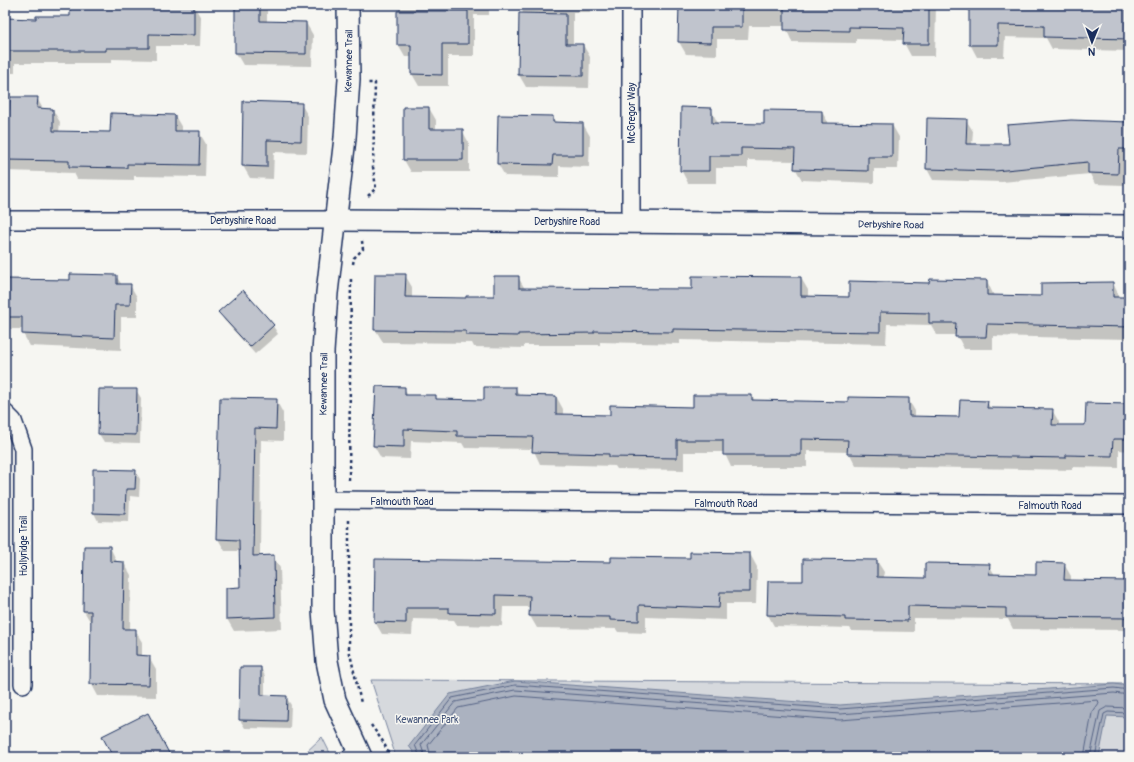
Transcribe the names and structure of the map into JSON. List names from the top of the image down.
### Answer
{
  "streets": {
    "street": [
      "Kewannee Trail",
      "McGregor Way",
      "Derbyshire Road",
      "Falmouth Road",
      "Hollyridge Trail"
    ]
  },
  "crossings": [
    ["Kewannee Trail", "Derbyshire Road"],
    ["Kewannee Trail", "Falmouth Road"],
    ["McGregor Way", "Derbyshire Road"]
  ],
  "parks": ["Kewannee Park"],
  "north": "bottom"
}
